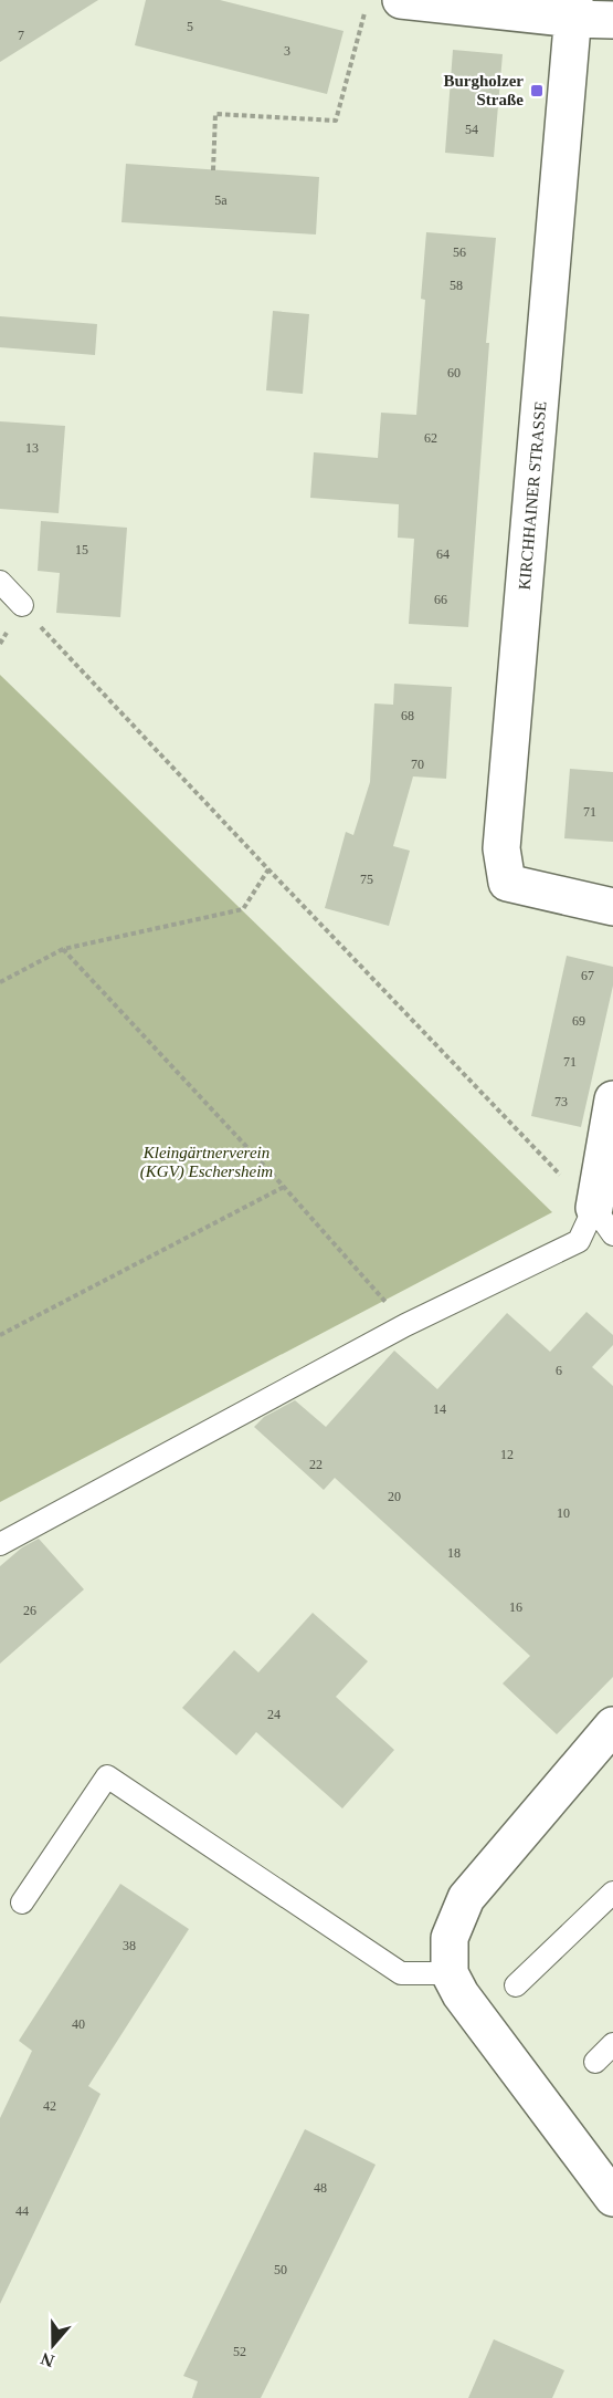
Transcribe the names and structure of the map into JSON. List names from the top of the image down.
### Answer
{
  "streets": {
    "street": ["KIRCHHAINER STRASSE"]
  },
  "parks": ["Kleingärtnerverein (KGV) Eschersheim"],
  "places": {
    "transit": ["Burgholzer Straße"]
  },
  "house_numbers": [
    "5",
    "7",
    "3",
    "54",
    "5a",
    "56",
    "58",
    "60",
    "62",
    "13",
    "15",
    "64",
    "66",
    "68",
    "70",
    "71",
    "75",
    "67",
    "69",
    "71",
    "73",
    "6",
    "14",
    "12",
    "22",
    "20",
    "10",
    "18",
    "16",
    "26",
    "24",
    "38",
    "40",
    "42",
    "48",
    "44",
    "50",
    "52"
  ],
  "north": "bottom"
}
